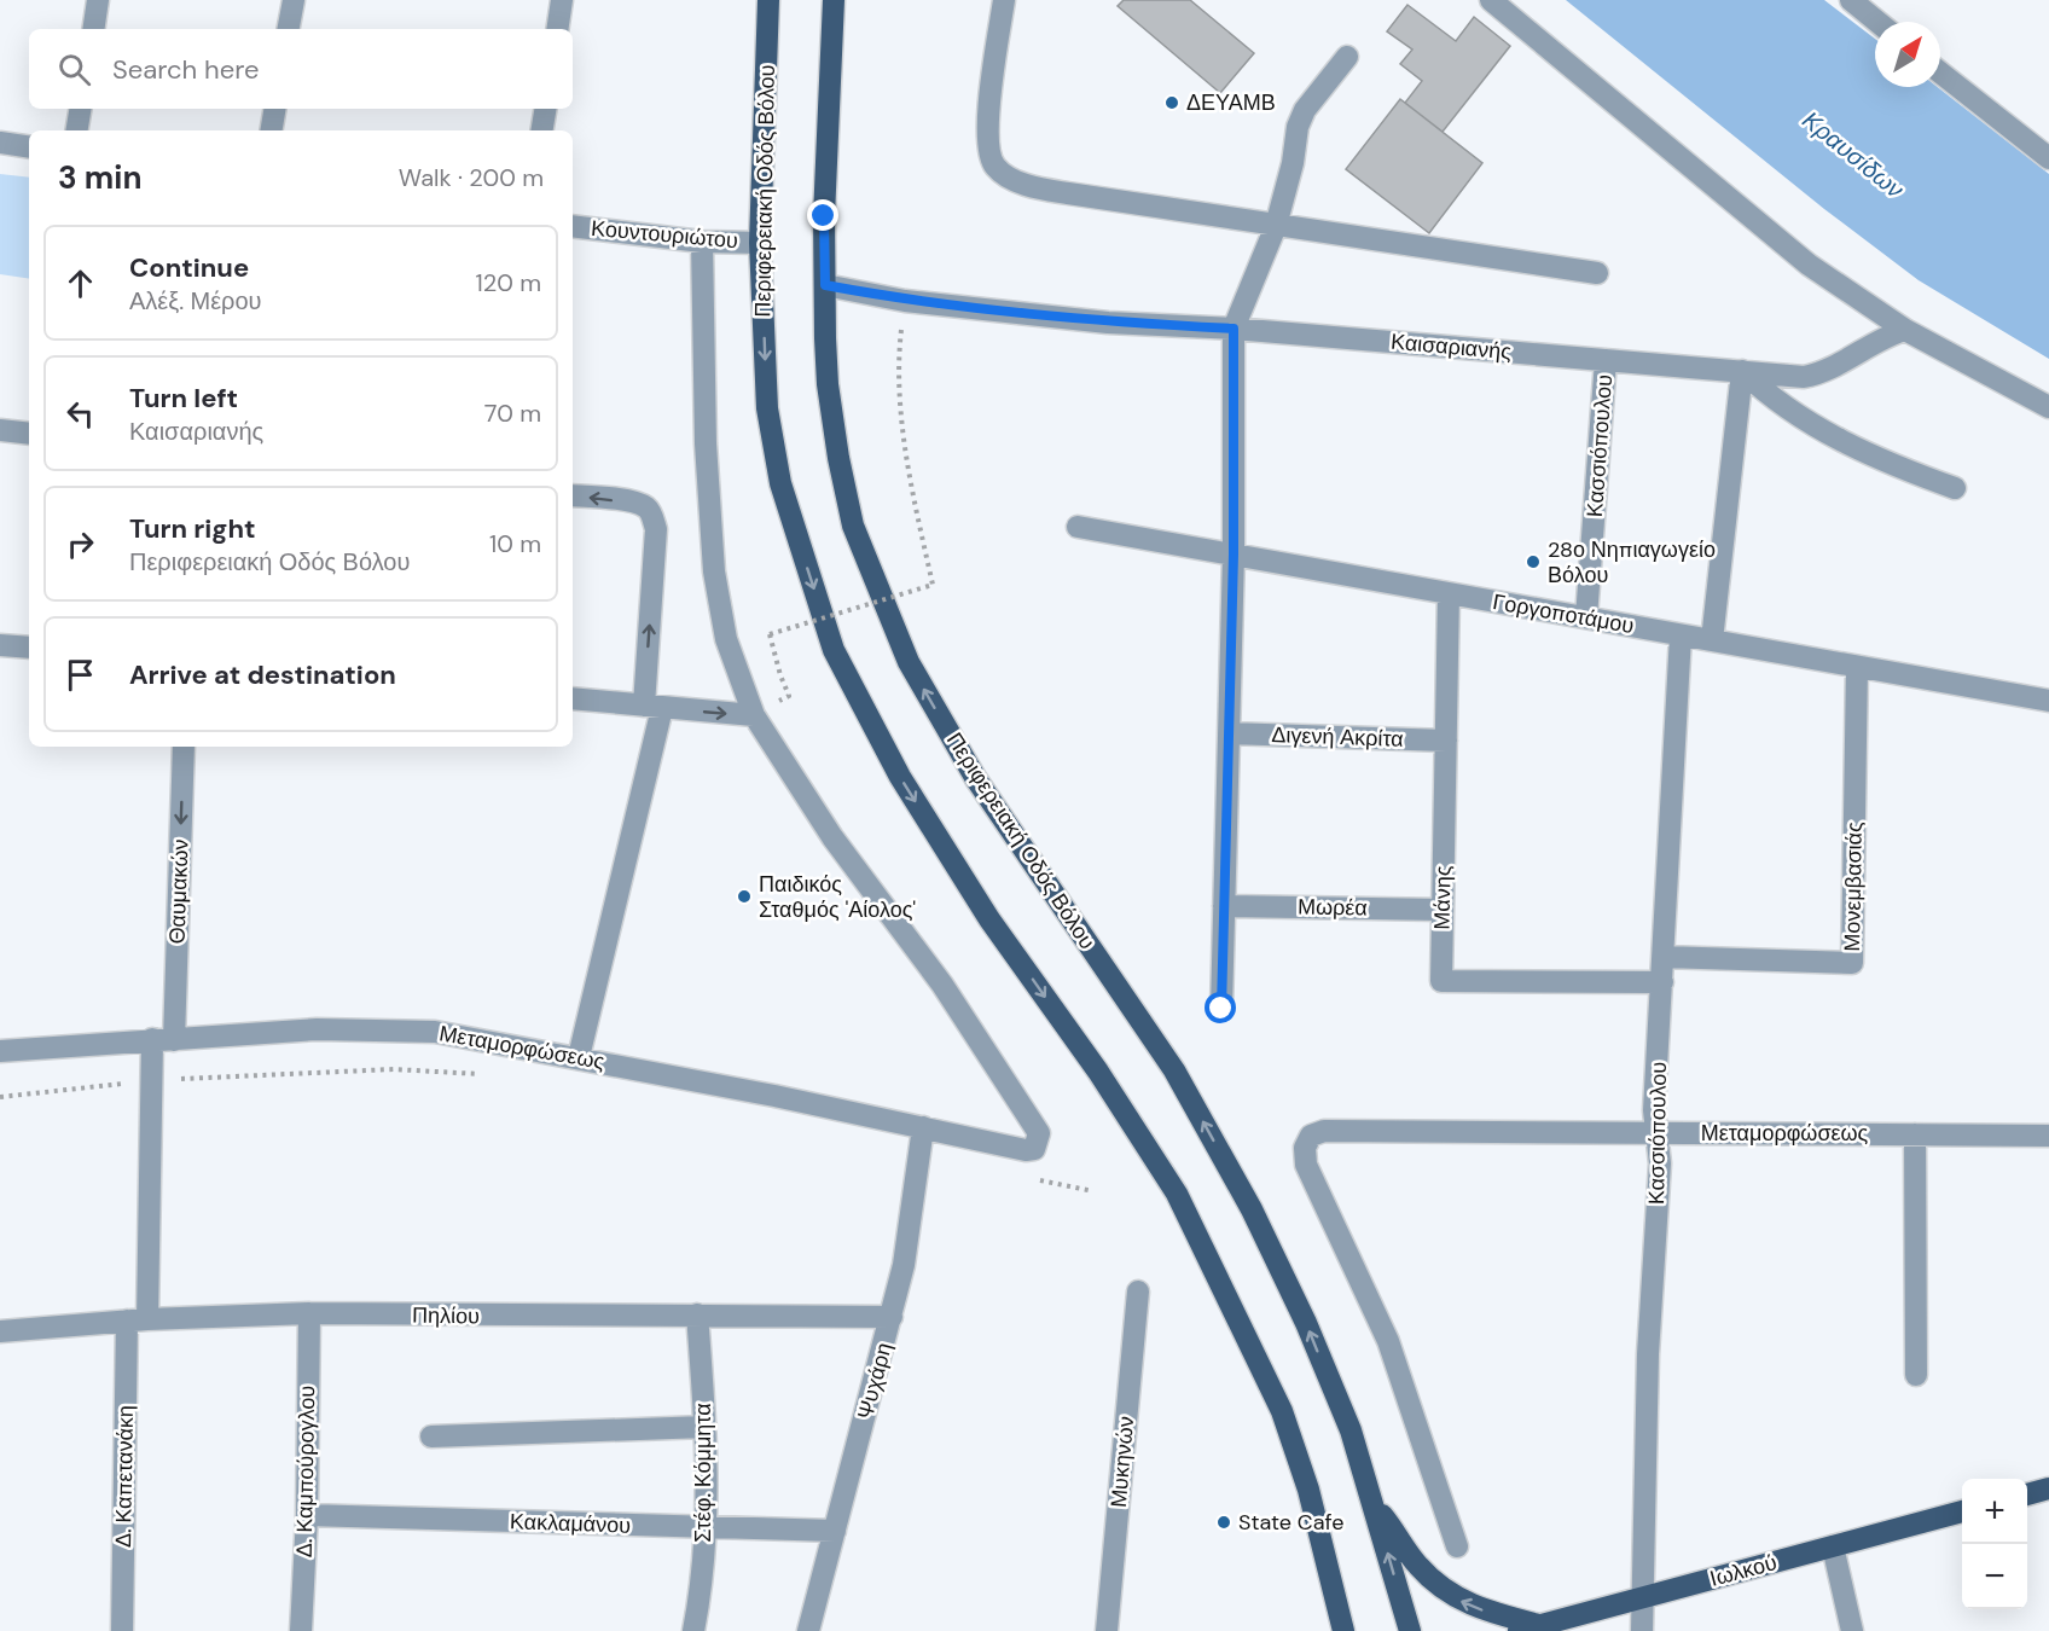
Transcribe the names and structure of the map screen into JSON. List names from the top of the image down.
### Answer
{
  "streets": {
    "main road": ["Περιφερειακή Οδός Βόλου", "Ιωλκού"],
    "street": [
      "Κουντουριώτου",
      "Καισαριανής",
      "Κασσιόπουλου",
      "Γοργοποτάμου",
      "Διγενή Ακρίτα",
      "Μονεμβασιάς",
      "Θαυμακών",
      "Μάνης",
      "Μωρέα",
      "Μεταμορφώσεως",
      "Πηλίου",
      "Ψυχάρη",
      "Μυκηνών",
      "Δ. Καμπούρογλου",
      "Στέφ. Κόμμητα",
      "Δ. Καπετανάκη",
      "Κακλαμάνου"
    ]
  },
  "crossings": [
    ["Περιφερειακή Οδός Βόλου", "Κουντουριώτου"],
    ["Περιφερειακή Οδός Βόλου", "Καισαριανής"],
    ["Καισαριανής", "Κασσιόπουλου"],
    ["Κασσιόπουλου", "Γοργοποτάμου"],
    ["Κασσιόπουλου", "Μονεμβασιάς"],
    ["Κασσιόπουλου", "Μάνης"],
    ["Κασσιόπουλου", "Μεταμορφώσεως"],
    ["Κασσιόπουλου", "Ιωλκού"],
    ["Γοργοποτάμου", "Μονεμβασιάς"],
    ["Γοργοποτάμου", "Μάνης"],
    ["Διγενή Ακρίτα", "Μάνης"],
    ["Θαυμακών", "Μεταμορφώσεως"],
    ["Θαυμακών", "Δ. Καπετανάκη"],
    ["Μάνης", "Μωρέα"],
    ["Μεταμορφώσεως", "Ψυχάρη"],
    ["Μεταμορφώσεως", "Δ. Καπετανάκη"],
    ["Πηλίου", "Ψυχάρη"],
    ["Πηλίου", "Δ. Καμπούρογλου"],
    ["Πηλίου", "Στέφ. Κόμμητα"],
    ["Πηλίου", "Δ. Καπετανάκη"],
    ["Ψυχάρη", "Κακλαμάνου"],
    ["Δ. Καμπούρογλου", "Κακλαμάνου"],
    ["Στέφ. Κόμμητα", "Κακλαμάνου"]
  ],
  "one_way": ["Θαυμακών"],
  "water": ["Κραυσίδων"],
  "places": [
    "ΔΕΥΑΜΒ",
    "28ο Νηπιαγωγείο Βόλου",
    "Παιδικός Σταθμός 'Αίολος'",
    "State Cafe"
  ],
  "north": "top right",
  "page": {
    "search": "Search here",
    "heading": ["3 min", "Walk · 200 m"],
    "list": [
      ["Continue", "Αλέξ. Μέρου", "120 m"],
      ["Turn left", "Καισαριανής", "70 m"],
      ["Turn right", "Περιφερειακή Οδός Βόλου", "10 m"],
      "Arrive at destination"
    ],
    "map_buttons": ["+", "−"]
  }
}
